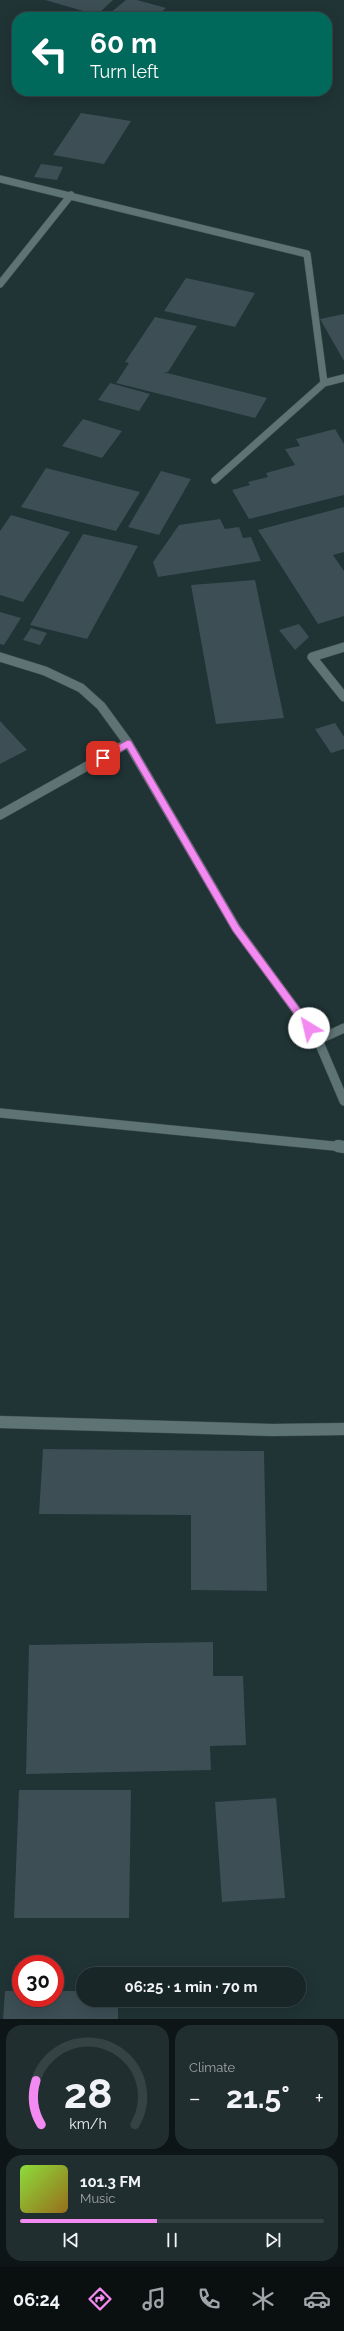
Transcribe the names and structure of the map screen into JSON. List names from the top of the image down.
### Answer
{
  "page": {
    "turn": ["60 m", "Turn left"],
    "limit": "30",
    "trip": "06:25 · 1 min · 70 m",
    "tile": "Climate",
    "heat": ["−", "21.5°", "+"],
    "song": ["101.3 FM", "Music"],
    "tabs": "06:24",
    "gauge": ["28", "km/h"]
  }
}
